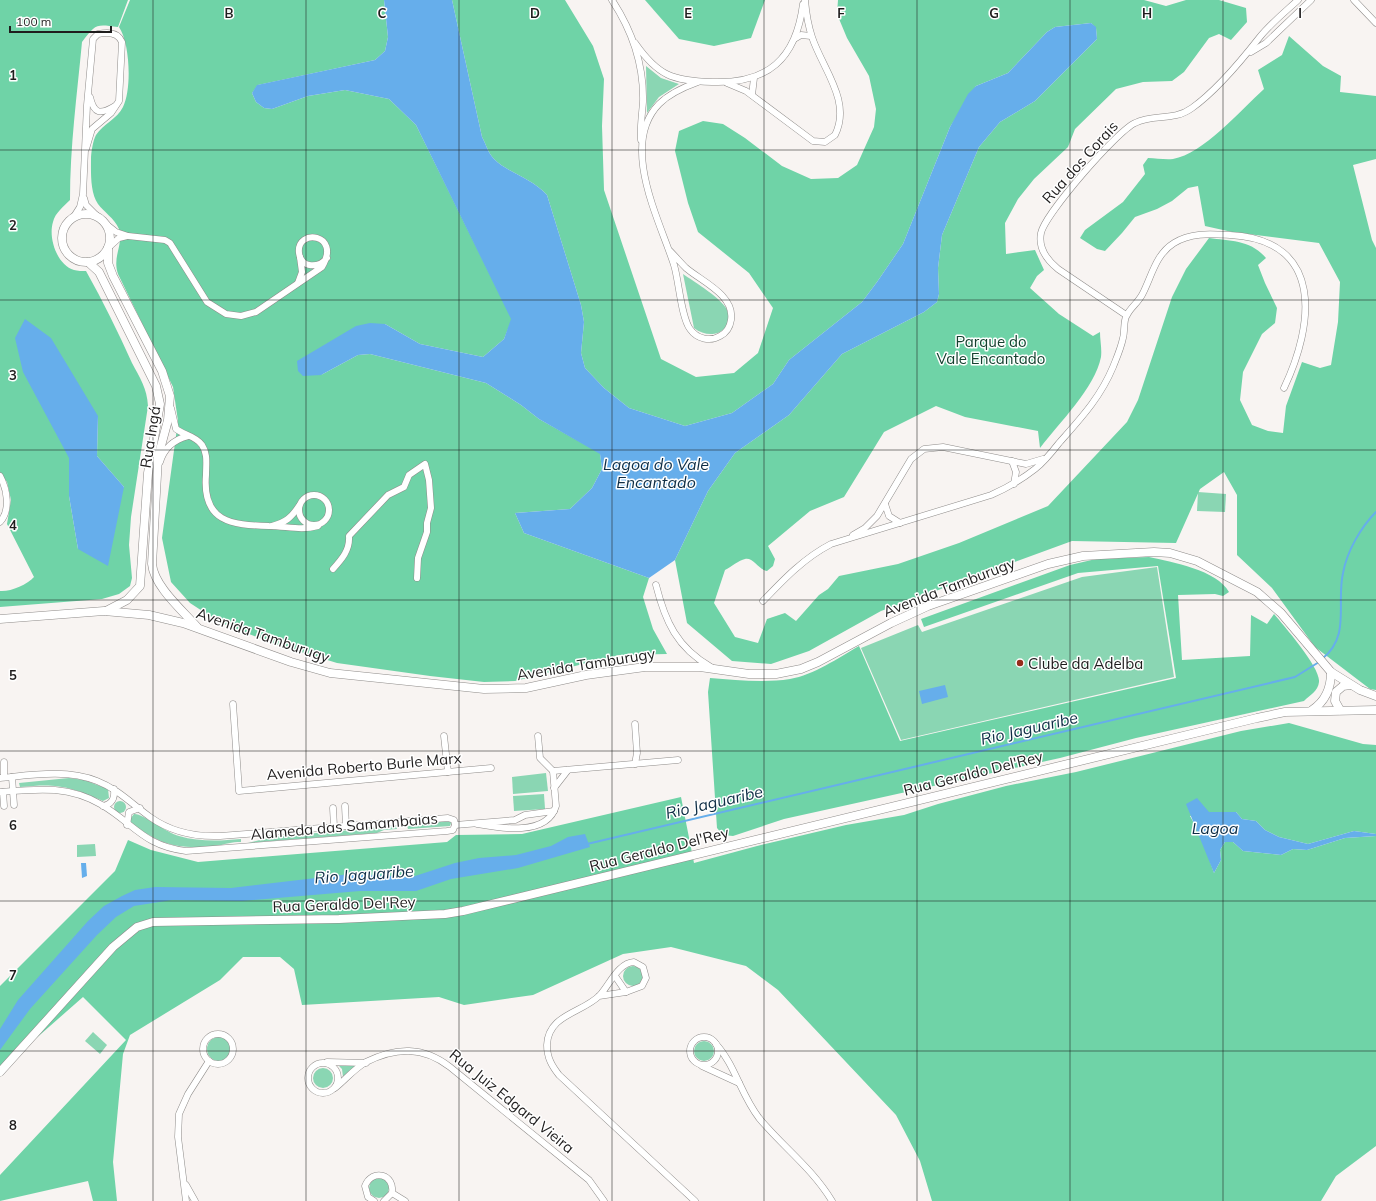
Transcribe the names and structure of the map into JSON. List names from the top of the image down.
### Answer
{
  "streets": {
    "main road": ["Rua Ingá", "Avenida Tamburugy", "Rua Geraldo Del'Rey"],
    "street": [
      "Rua dos Corais",
      "Avenida Roberto Burle Marx",
      "Alameda das Samambaias",
      "Rua Juiz Edgard Vieira"
    ]
  },
  "crossings": [
    ["Rua Ingá", "Avenida Tamburugy"]
  ],
  "water": ["Lagoa do Vale Encantado", "Rio Jaguaribe", "Lagoa"],
  "parks": ["Parque do Vale Encantado"],
  "places": ["Clube da Adelba"],
  "scale_bar": "100 m",
  "grid": {
    "columns": [
      "B",
      "C",
      "D",
      "E",
      "F",
      "G",
      "H",
      "I"
    ],
    "rows": [
      "1",
      "2",
      "3",
      "4",
      "5",
      "6",
      "7",
      "8"
    ]
  }
}
